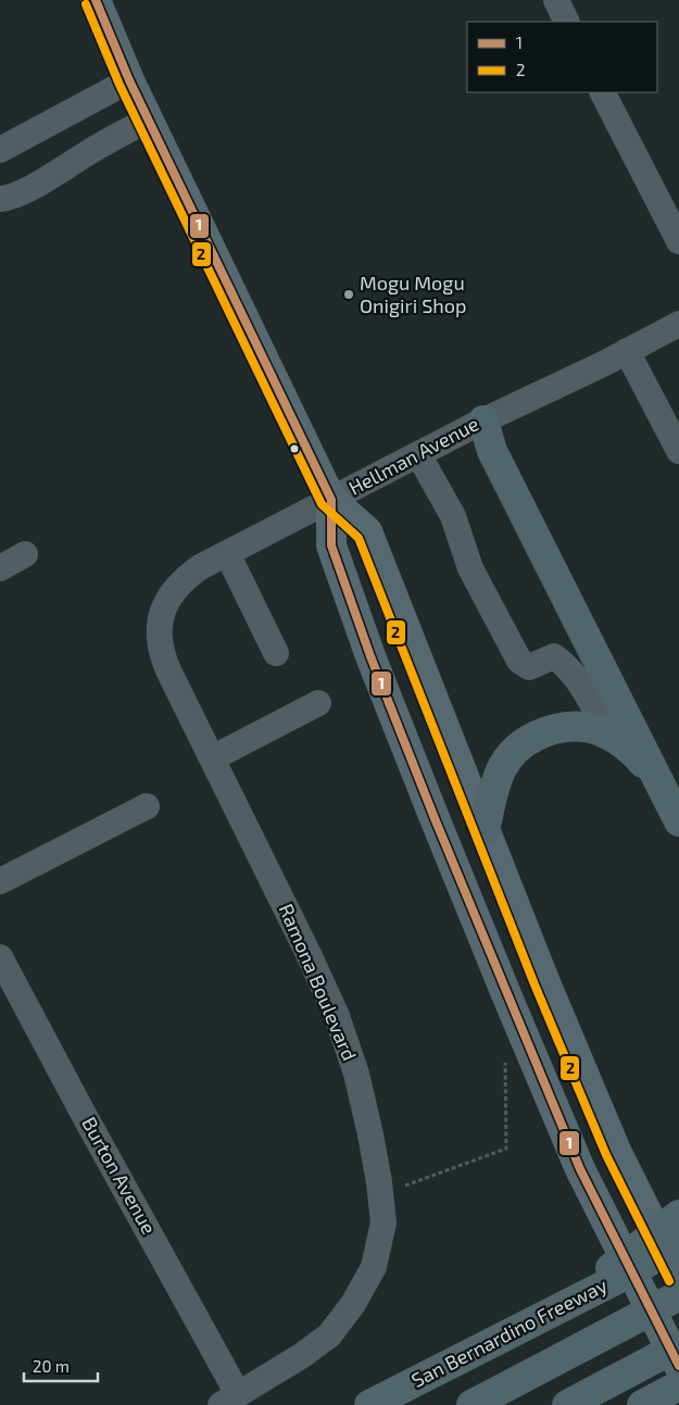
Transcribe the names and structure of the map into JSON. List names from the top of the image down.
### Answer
{
  "streets": {
    "highway": ["San Bernardino Freeway"],
    "street": ["Hellman Avenue", "Ramona Boulevard", "Burton Avenue"]
  },
  "crossings": [
    ["Hellman Avenue", "Ramona Boulevard"],
    ["Ramona Boulevard", "Burton Avenue"]
  ],
  "places": ["Mogu Mogu Onigiri Shop"],
  "lines": ["transit line 1", "transit line 2"],
  "legend": ["1", "2"],
  "scale_bar": "20 m"
}
